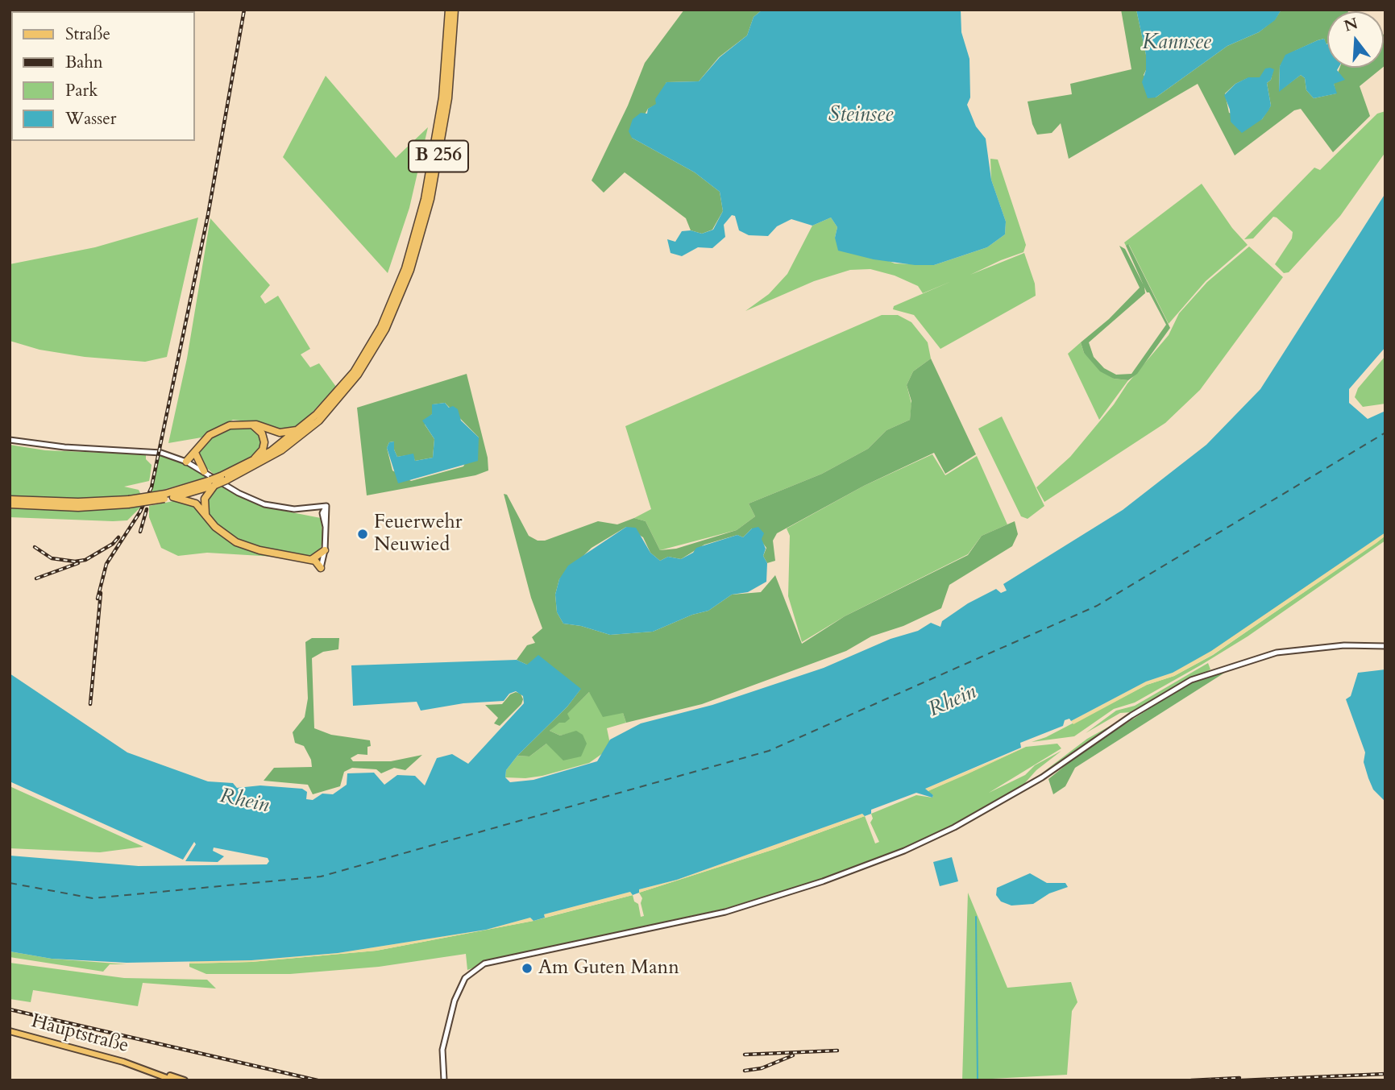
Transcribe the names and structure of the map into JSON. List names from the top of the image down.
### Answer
{
  "streets": {
    "highway": ["B 256"],
    "main road": ["Hauptstraße"]
  },
  "water": ["Kannsee", "Steinsee", "Rhein"],
  "places": ["Feuerwehr Neuwied", "Am Guten Mann"],
  "legend": [
    "Straße",
    "Bahn",
    "Park",
    "Wasser"
  ],
  "north": "top"
}
